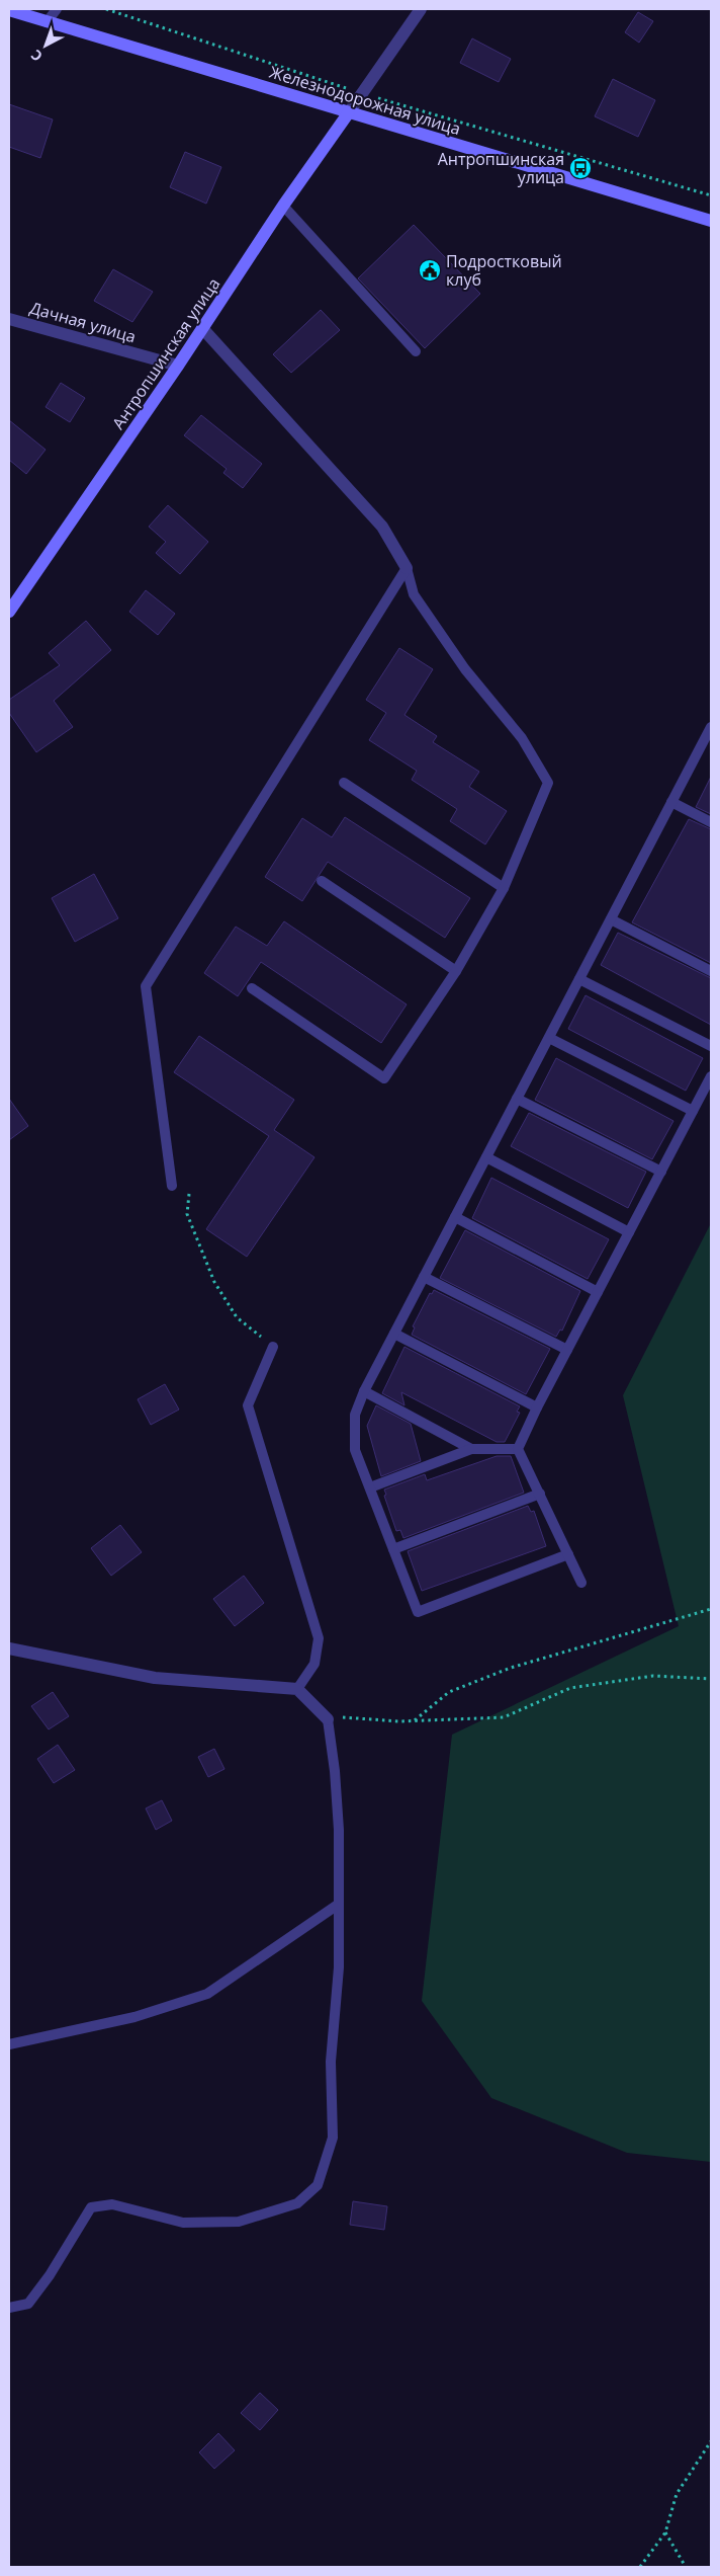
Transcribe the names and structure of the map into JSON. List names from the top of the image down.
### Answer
{
  "streets": {
    "street": ["Железнодорожная улица", "Дачная улица", "Антропшинская улица"]
  },
  "crossings": [
    ["Железнодорожная улица", "Антропшинская улица"],
    ["Дачная улица", "Антропшинская улица"]
  ],
  "places": {
    "bus stop": ["Антропшинская улица"],
    "public building": ["Подростковый клуб"]
  },
  "north": "bottom left"
}
